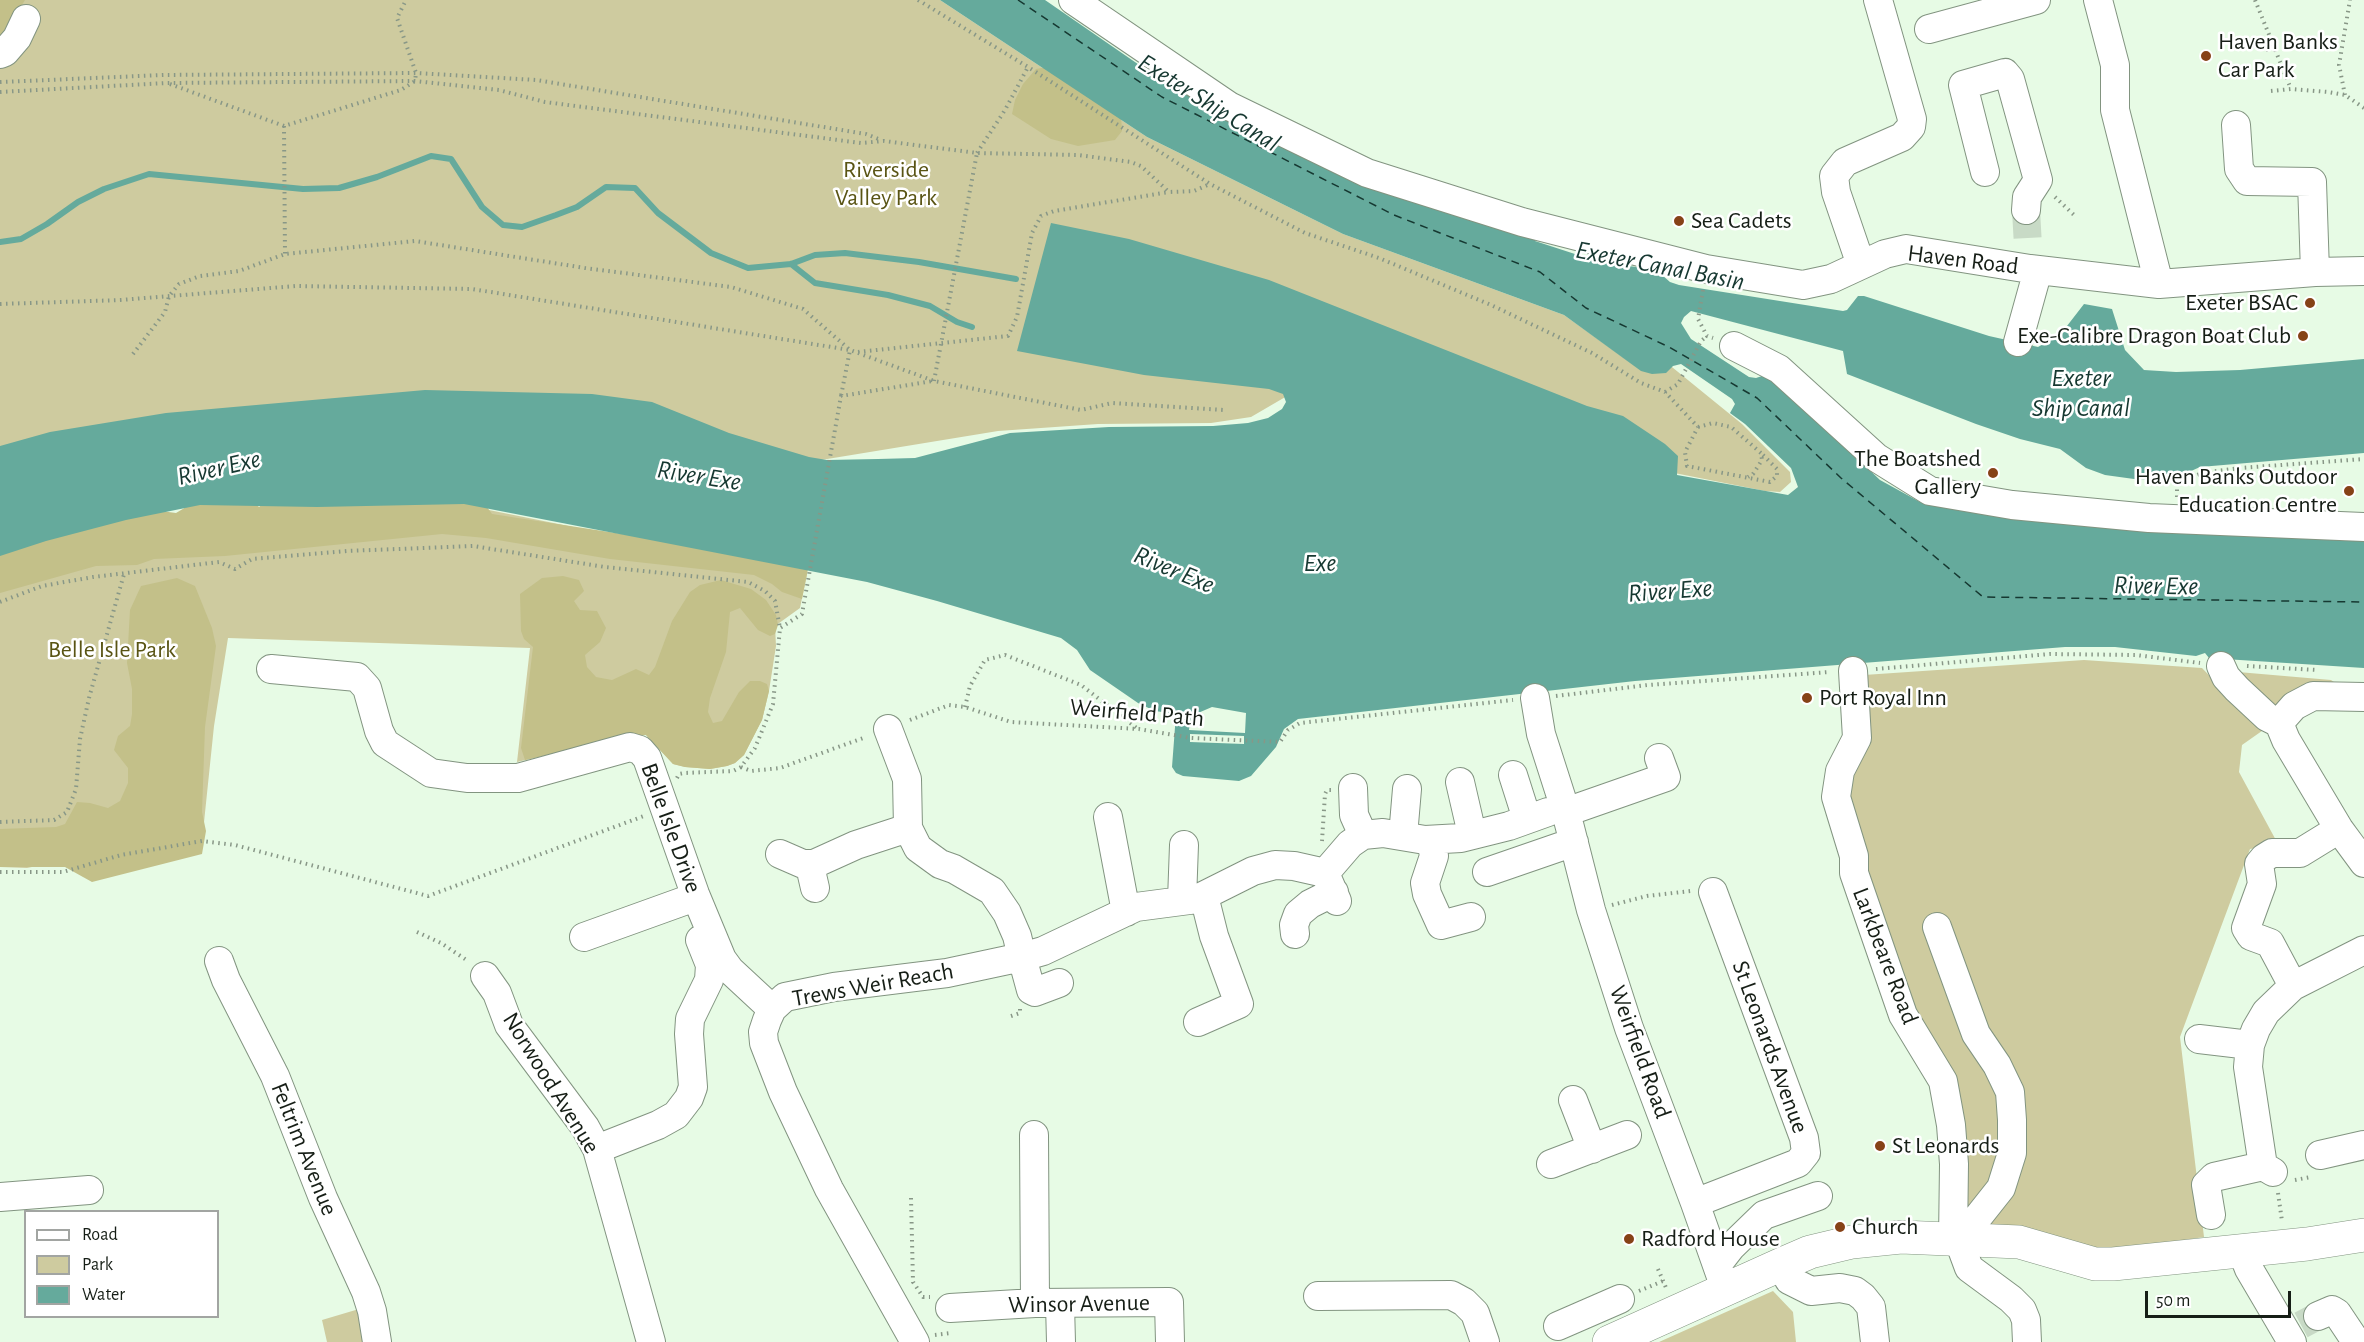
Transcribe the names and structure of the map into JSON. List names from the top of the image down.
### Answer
{
  "streets": {
    "street": [
      "Haven Road",
      "Belle Isle Drive",
      "Larkbeare Road",
      "Trews Weir Reach",
      "St Leonards Avenue",
      "Weirfield Road",
      "Norwood Avenue",
      "Feltrim Avenue",
      "Winsor Avenue"
    ],
    "path": ["Weirfield Path"]
  },
  "crossings": [
    ["Weirfield Path", "Belle Isle Drive"],
    ["Weirfield Path", "Weirfield Road"],
    ["Belle Isle Drive", "Trews Weir Reach"],
    ["St Leonards Avenue", "Weirfield Road"]
  ],
  "water": [
    "Exeter Ship Canal",
    "Exeter Canal Basin",
    "River Exe",
    "Exe"
  ],
  "parks": ["Riverside Valley Park", "Belle Isle Park"],
  "places": [
    "Haven Banks Car Park",
    "Sea Cadets",
    "Exeter BSAC",
    "Exe-Calibre Dragon Boat Club",
    "The Boatshed Gallery",
    "Haven Banks Outdoor Education Centre",
    "Port Royal Inn",
    "St Leonards",
    "Church",
    "Radford House"
  ],
  "legend": ["Road", "Park", "Water"],
  "scale_bar": "50 m"
}
